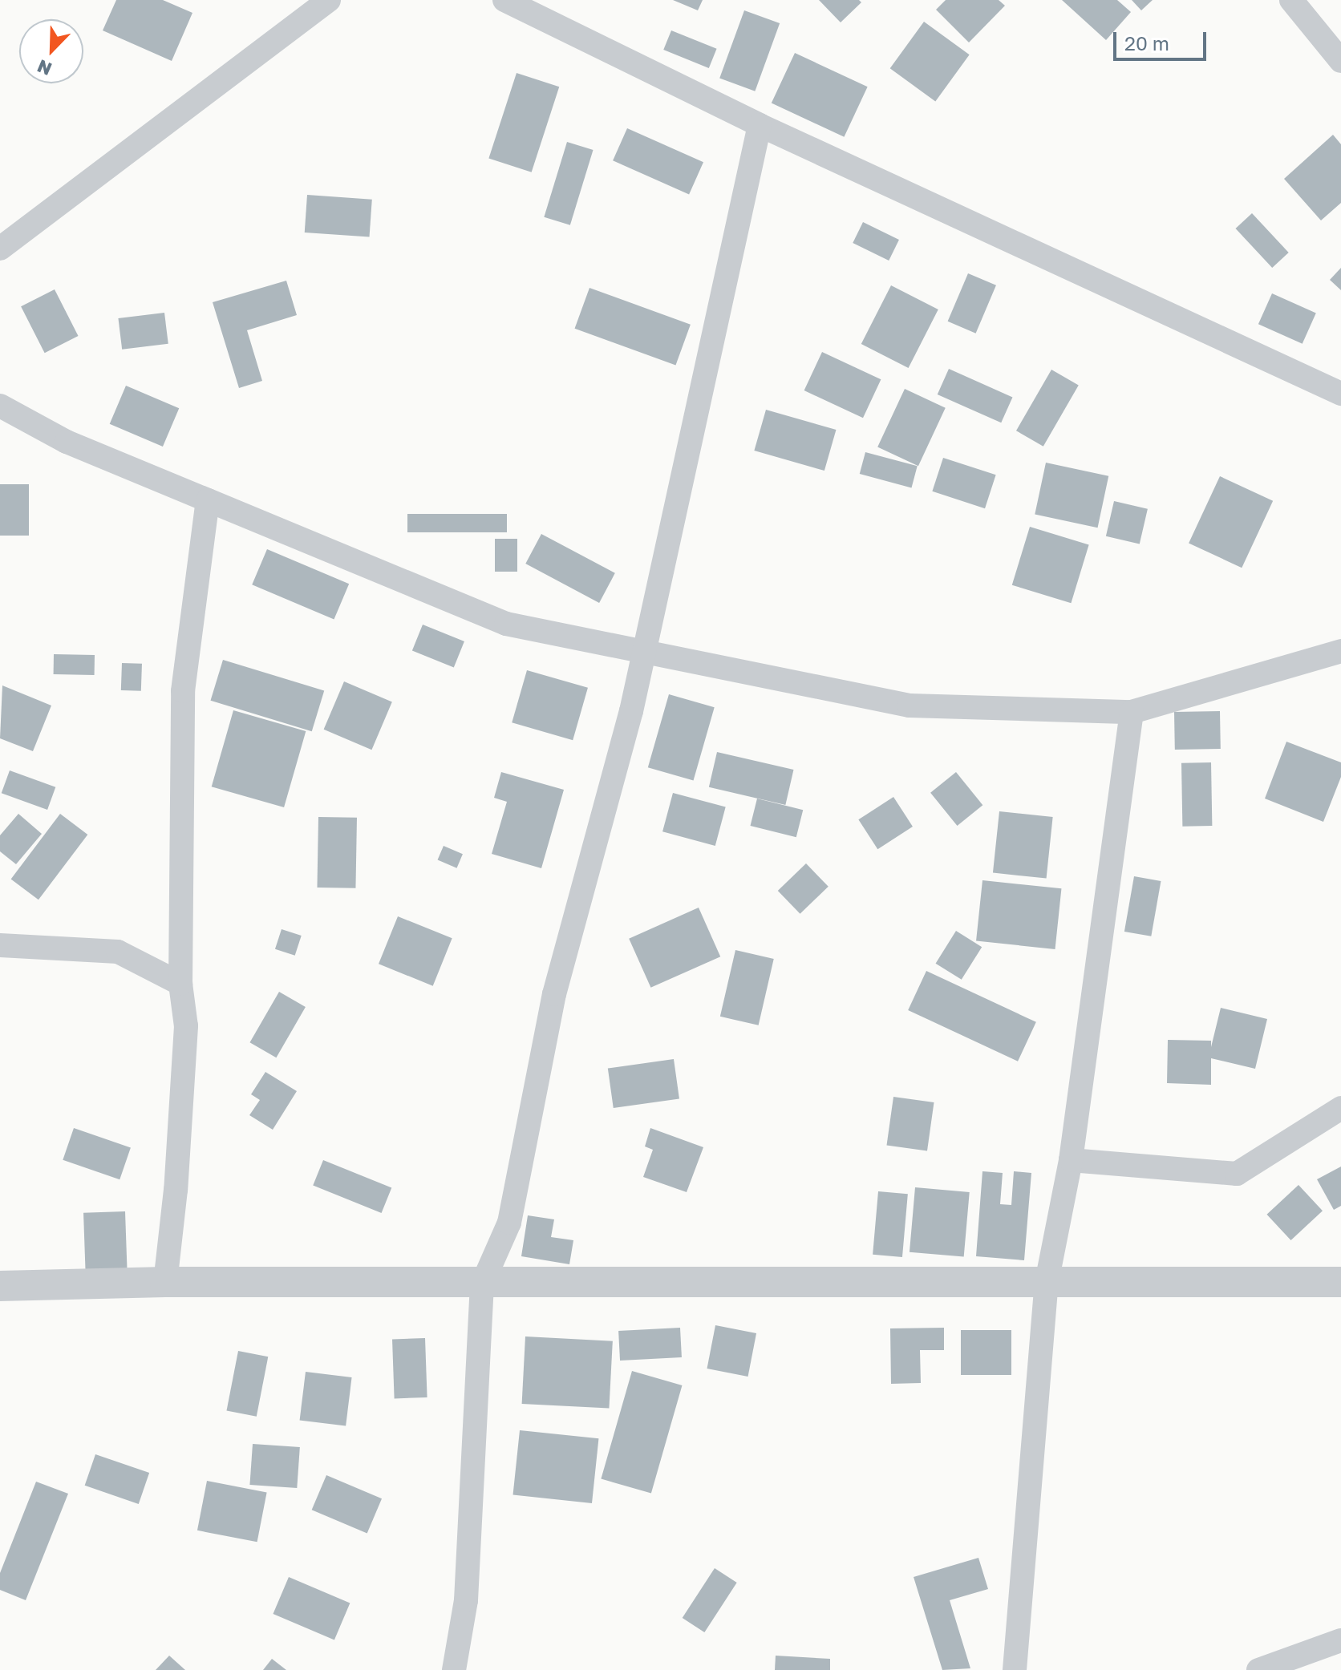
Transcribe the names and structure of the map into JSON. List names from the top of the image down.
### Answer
{
  "scale_bar": "20 m",
  "north": "bottom left"
}
